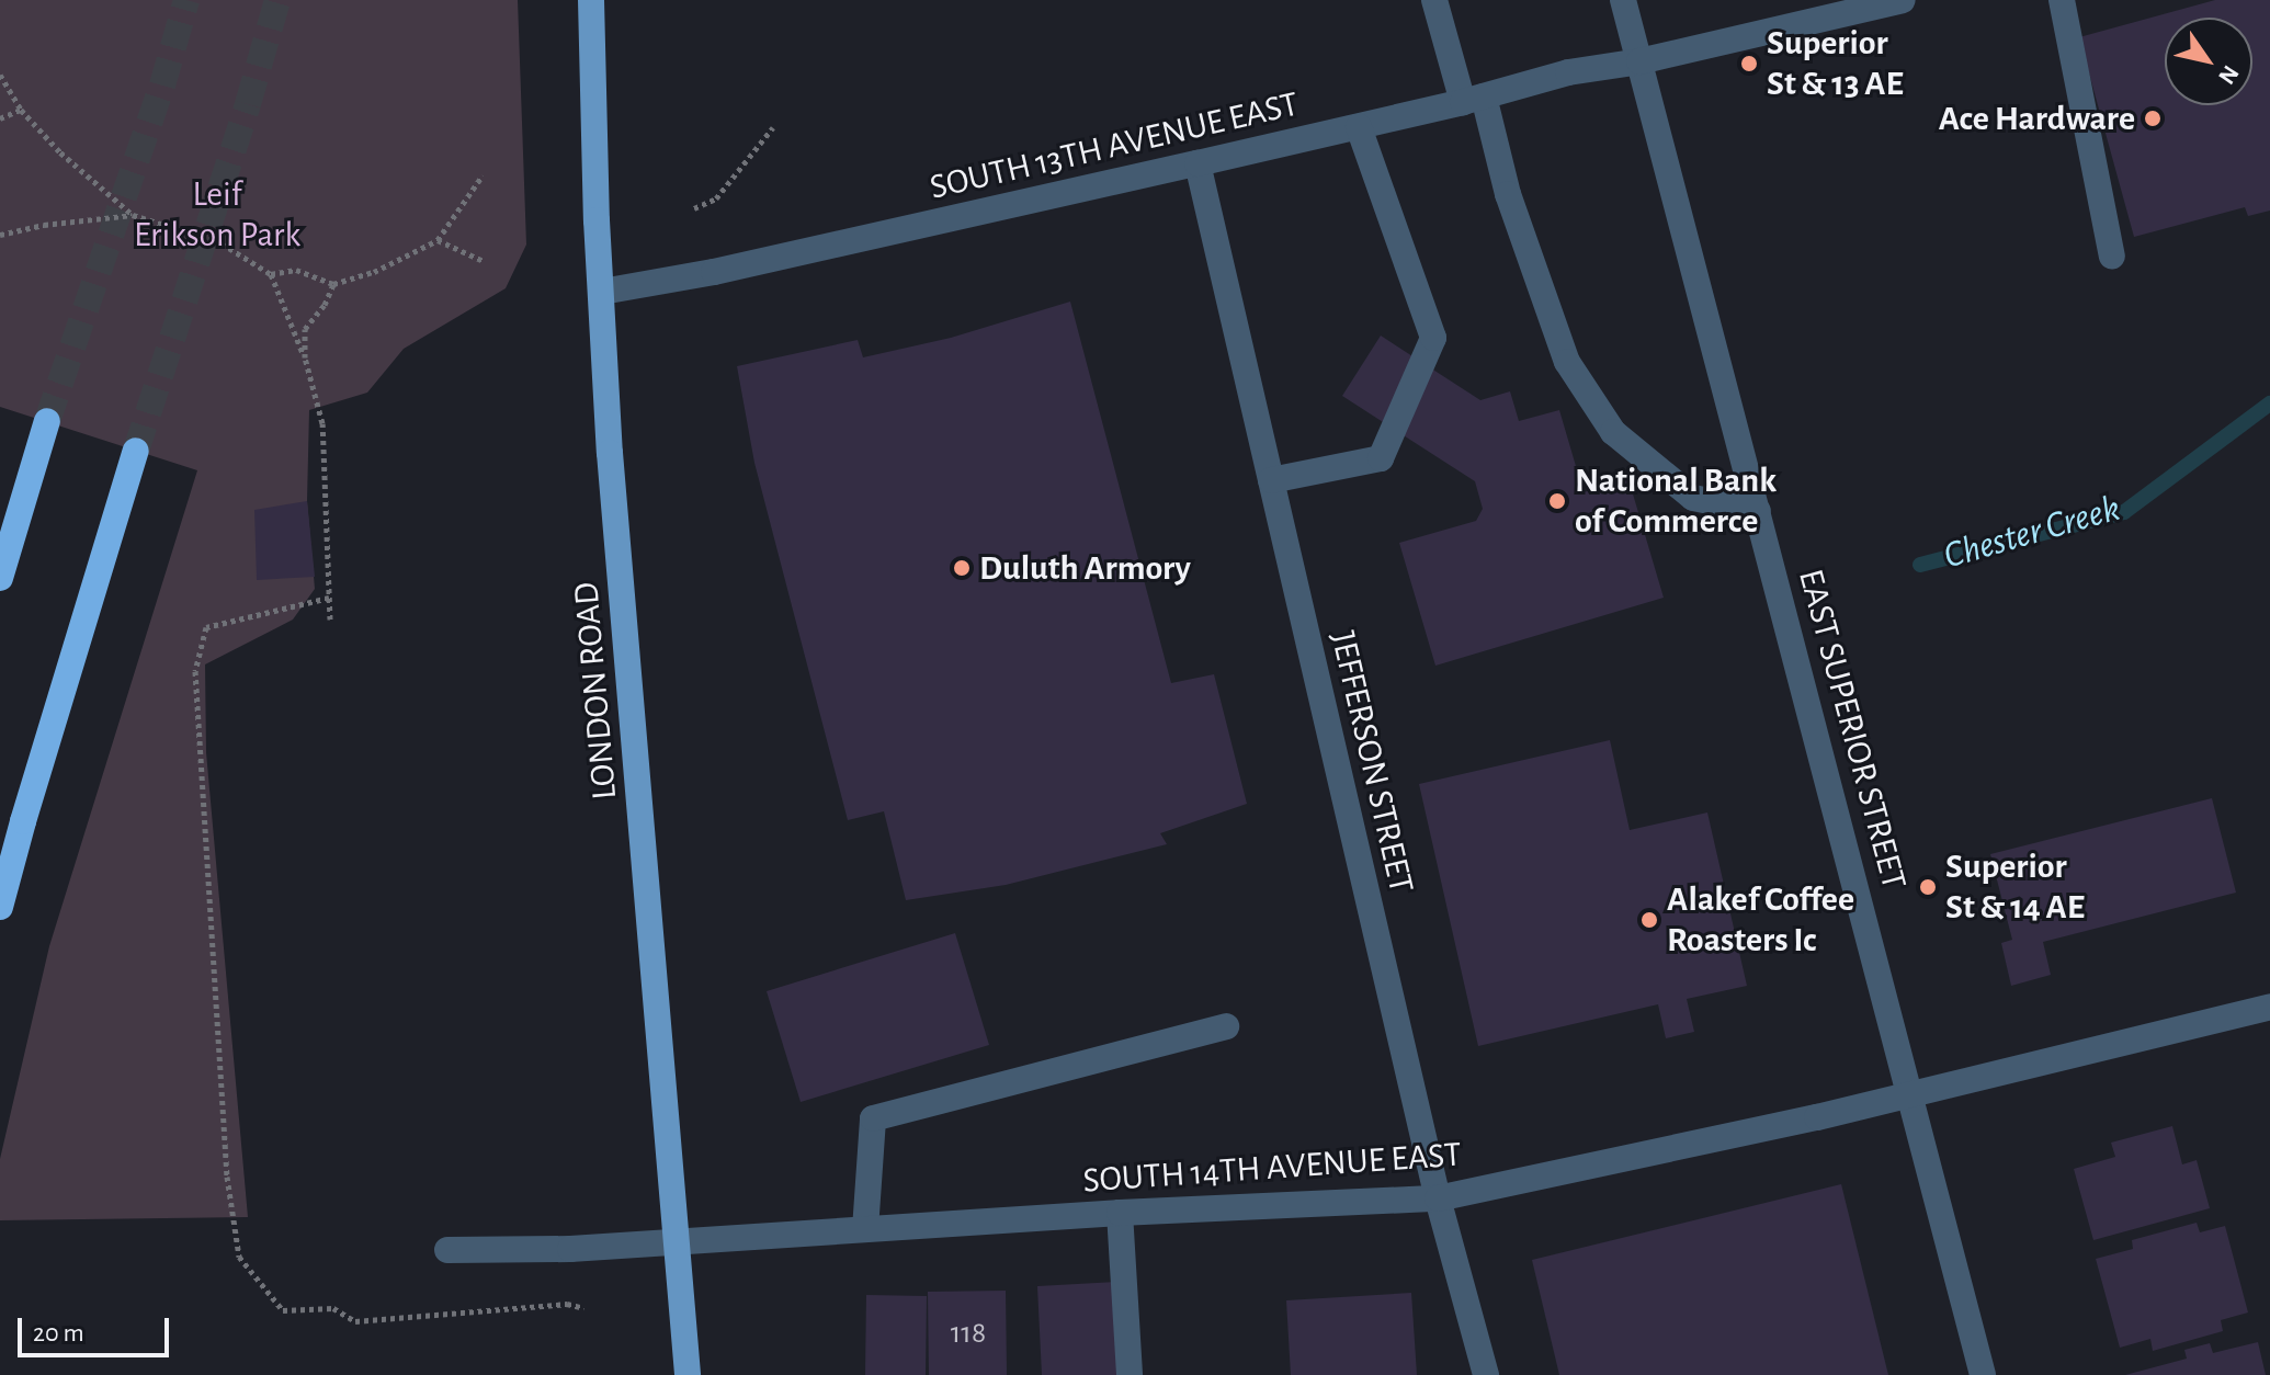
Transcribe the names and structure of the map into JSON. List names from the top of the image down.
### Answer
{
  "streets": {
    "main road": ["LONDON ROAD"],
    "street": [
      "SOUTH 13TH AVENUE EAST",
      "EAST SUPERIOR STREET",
      "JEFFERSON STREET",
      "SOUTH 14TH AVENUE EAST"
    ]
  },
  "crossings": [
    ["SOUTH 13TH AVENUE EAST", "LONDON ROAD"],
    ["SOUTH 13TH AVENUE EAST", "EAST SUPERIOR STREET"],
    ["SOUTH 13TH AVENUE EAST", "JEFFERSON STREET"],
    ["LONDON ROAD", "SOUTH 14TH AVENUE EAST"],
    ["EAST SUPERIOR STREET", "SOUTH 14TH AVENUE EAST"],
    ["JEFFERSON STREET", "SOUTH 14TH AVENUE EAST"]
  ],
  "water": ["Chester Creek"],
  "parks": ["Leif Erikson Park"],
  "places": [
    "Superior St & 13 AE",
    "Ace Hardware",
    "National Bank of Commerce",
    "Duluth Armory",
    "Superior St & 14 AE",
    "Alakef Coffee Roasters Ic"
  ],
  "house_numbers": ["118"],
  "scale_bar": "20 m",
  "north": "bottom right"
}
